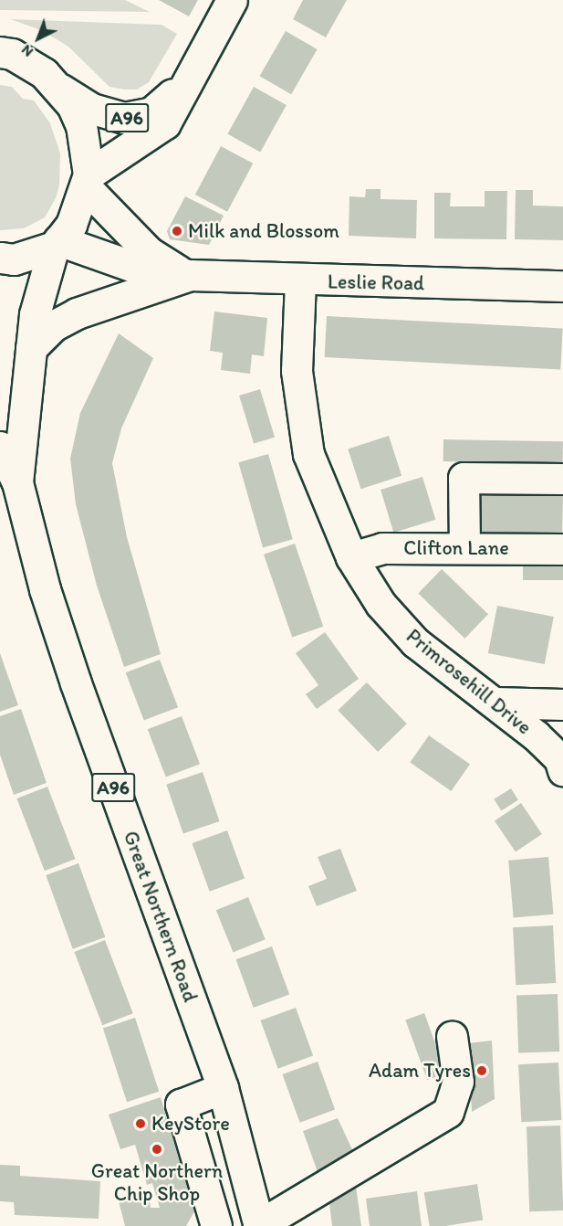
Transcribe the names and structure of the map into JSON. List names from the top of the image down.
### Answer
{
  "streets": {
    "main road": [
      "A96",
      "Leslie Road",
      "Clifton Lane",
      "Primrosehill Drive",
      "Great Northern Road"
    ]
  },
  "crossings": [
    ["A96", "Leslie Road"],
    ["A96", "Great Northern Road"],
    ["Leslie Road", "Primrosehill Drive"],
    ["Leslie Road", "Great Northern Road"],
    ["Clifton Lane", "Primrosehill Drive"]
  ],
  "places": [
    "Milk and Blossom",
    "Adam Tyres",
    "KeyStore",
    "Great Northern Chip Shop"
  ],
  "north": "bottom left"
}
